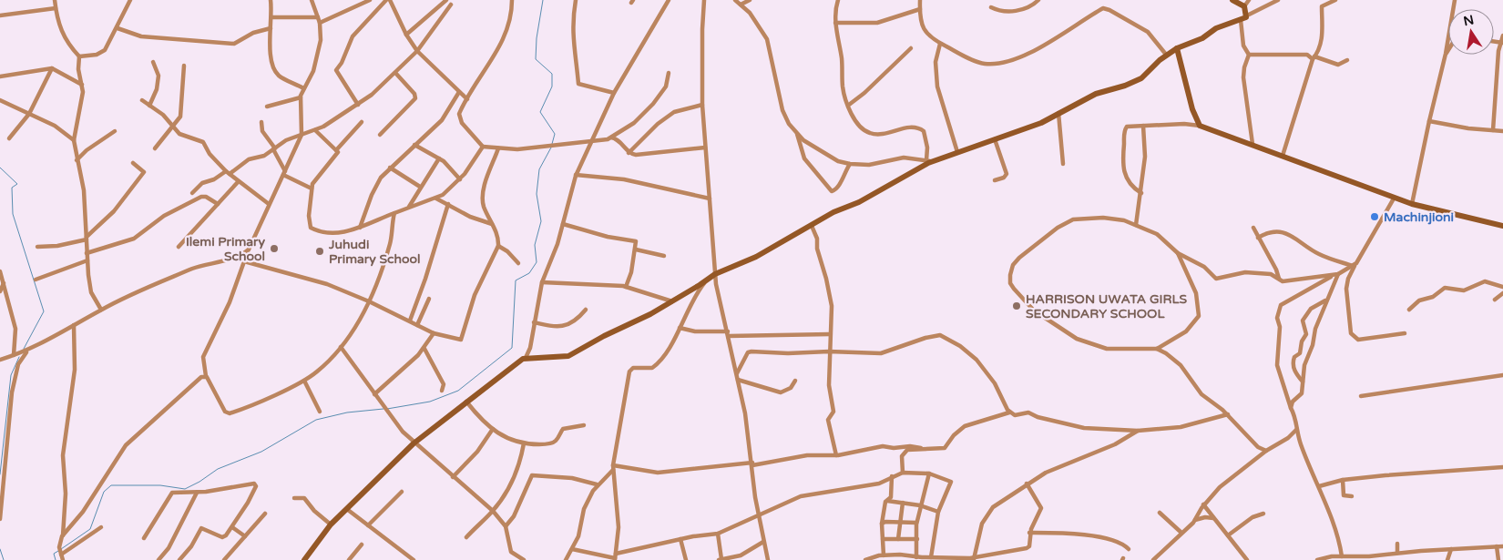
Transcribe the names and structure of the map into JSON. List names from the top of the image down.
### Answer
{
  "places": [
    "Machinjioni",
    "Ilemi Primary School",
    "Juhudi Primary School",
    "HARRISON UWATA GIRLS SECONDARY SCHOOL"
  ],
  "north": "top"
}
